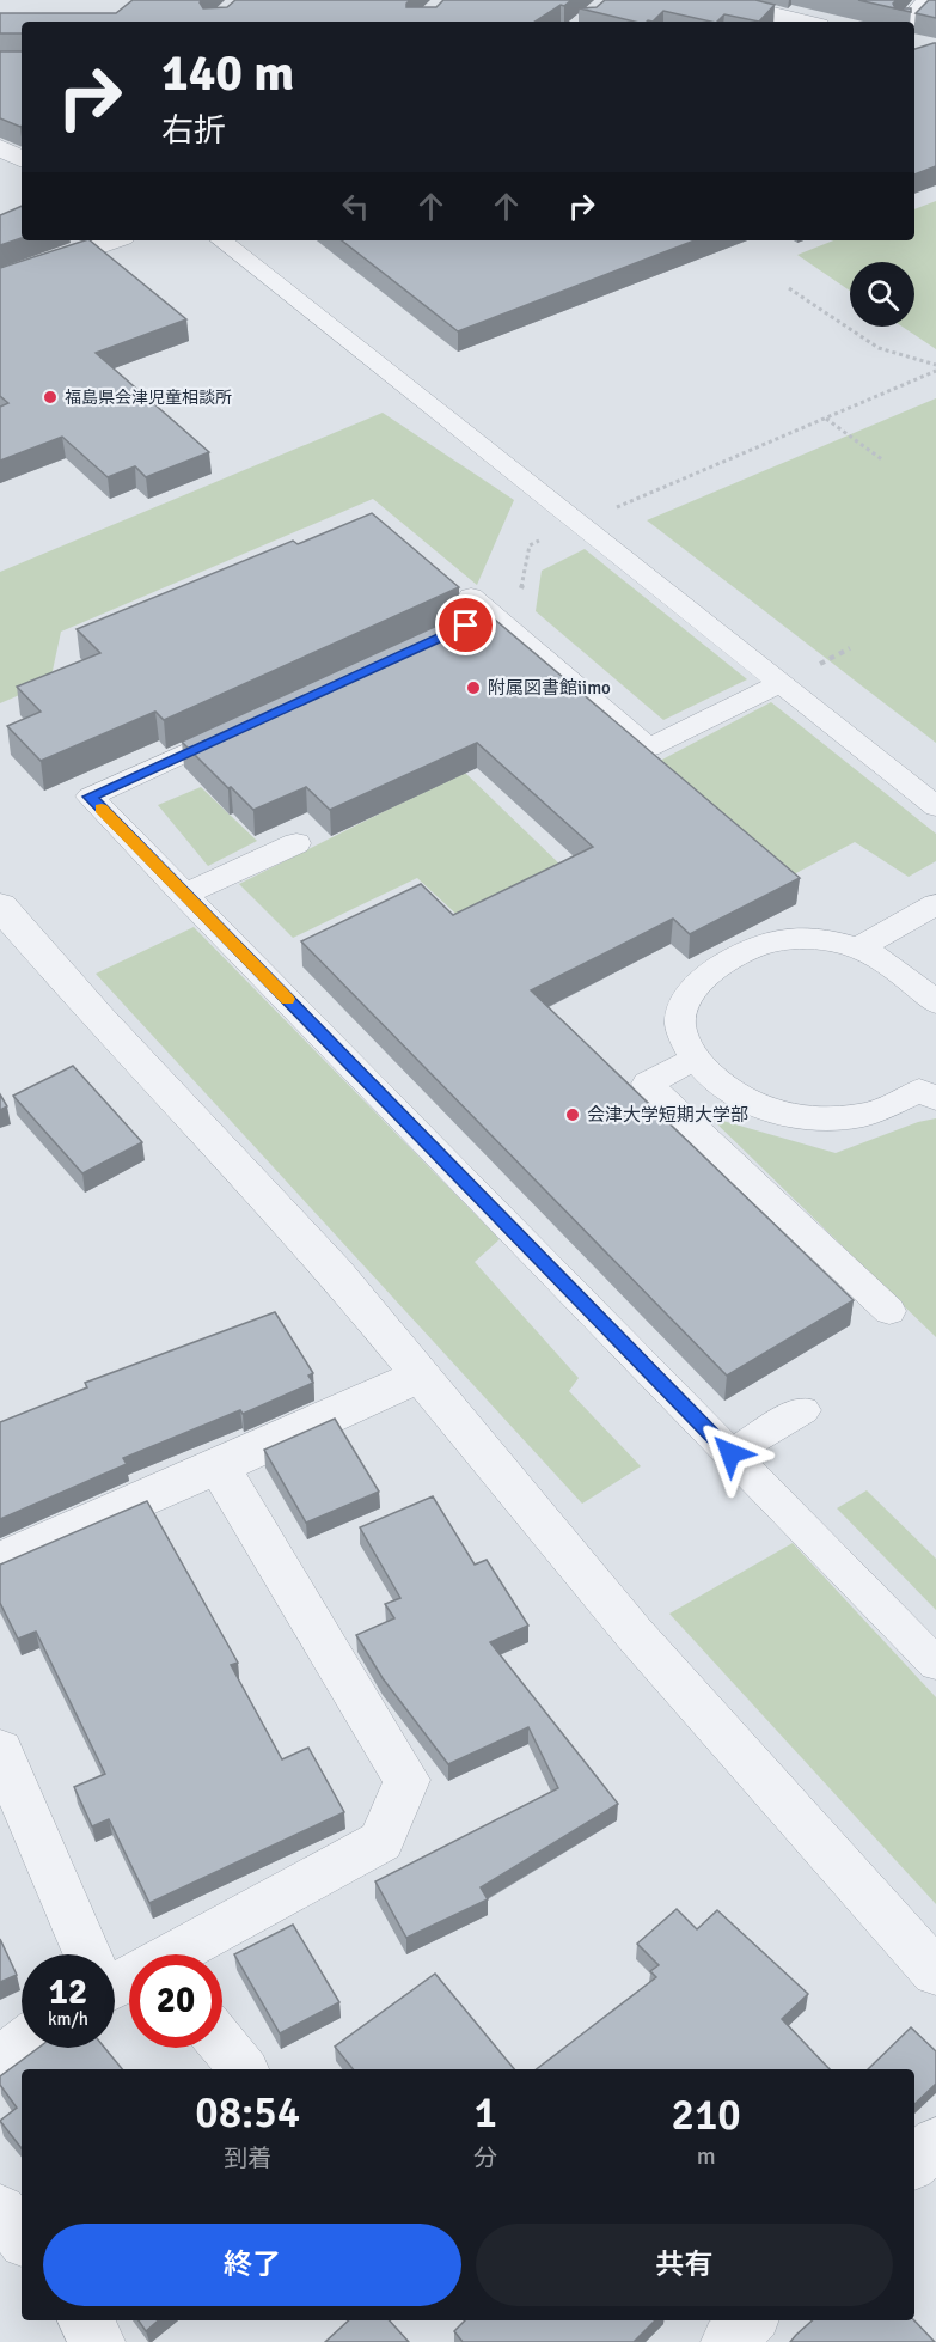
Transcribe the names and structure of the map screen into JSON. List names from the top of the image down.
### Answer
{
  "places": ["福島県会津児童相談所", "附属図書館iimo", "会津大学短期大学部"],
  "page": {
    "turn": ["140 m", "右折"],
    "speed": "12 km/h",
    "limit": "20",
    "eta": [
      "08:54",
      "到着",
      "1",
      "分",
      "210",
      "m"
    ],
    "buttons": ["終了", "共有"]
  }
}
